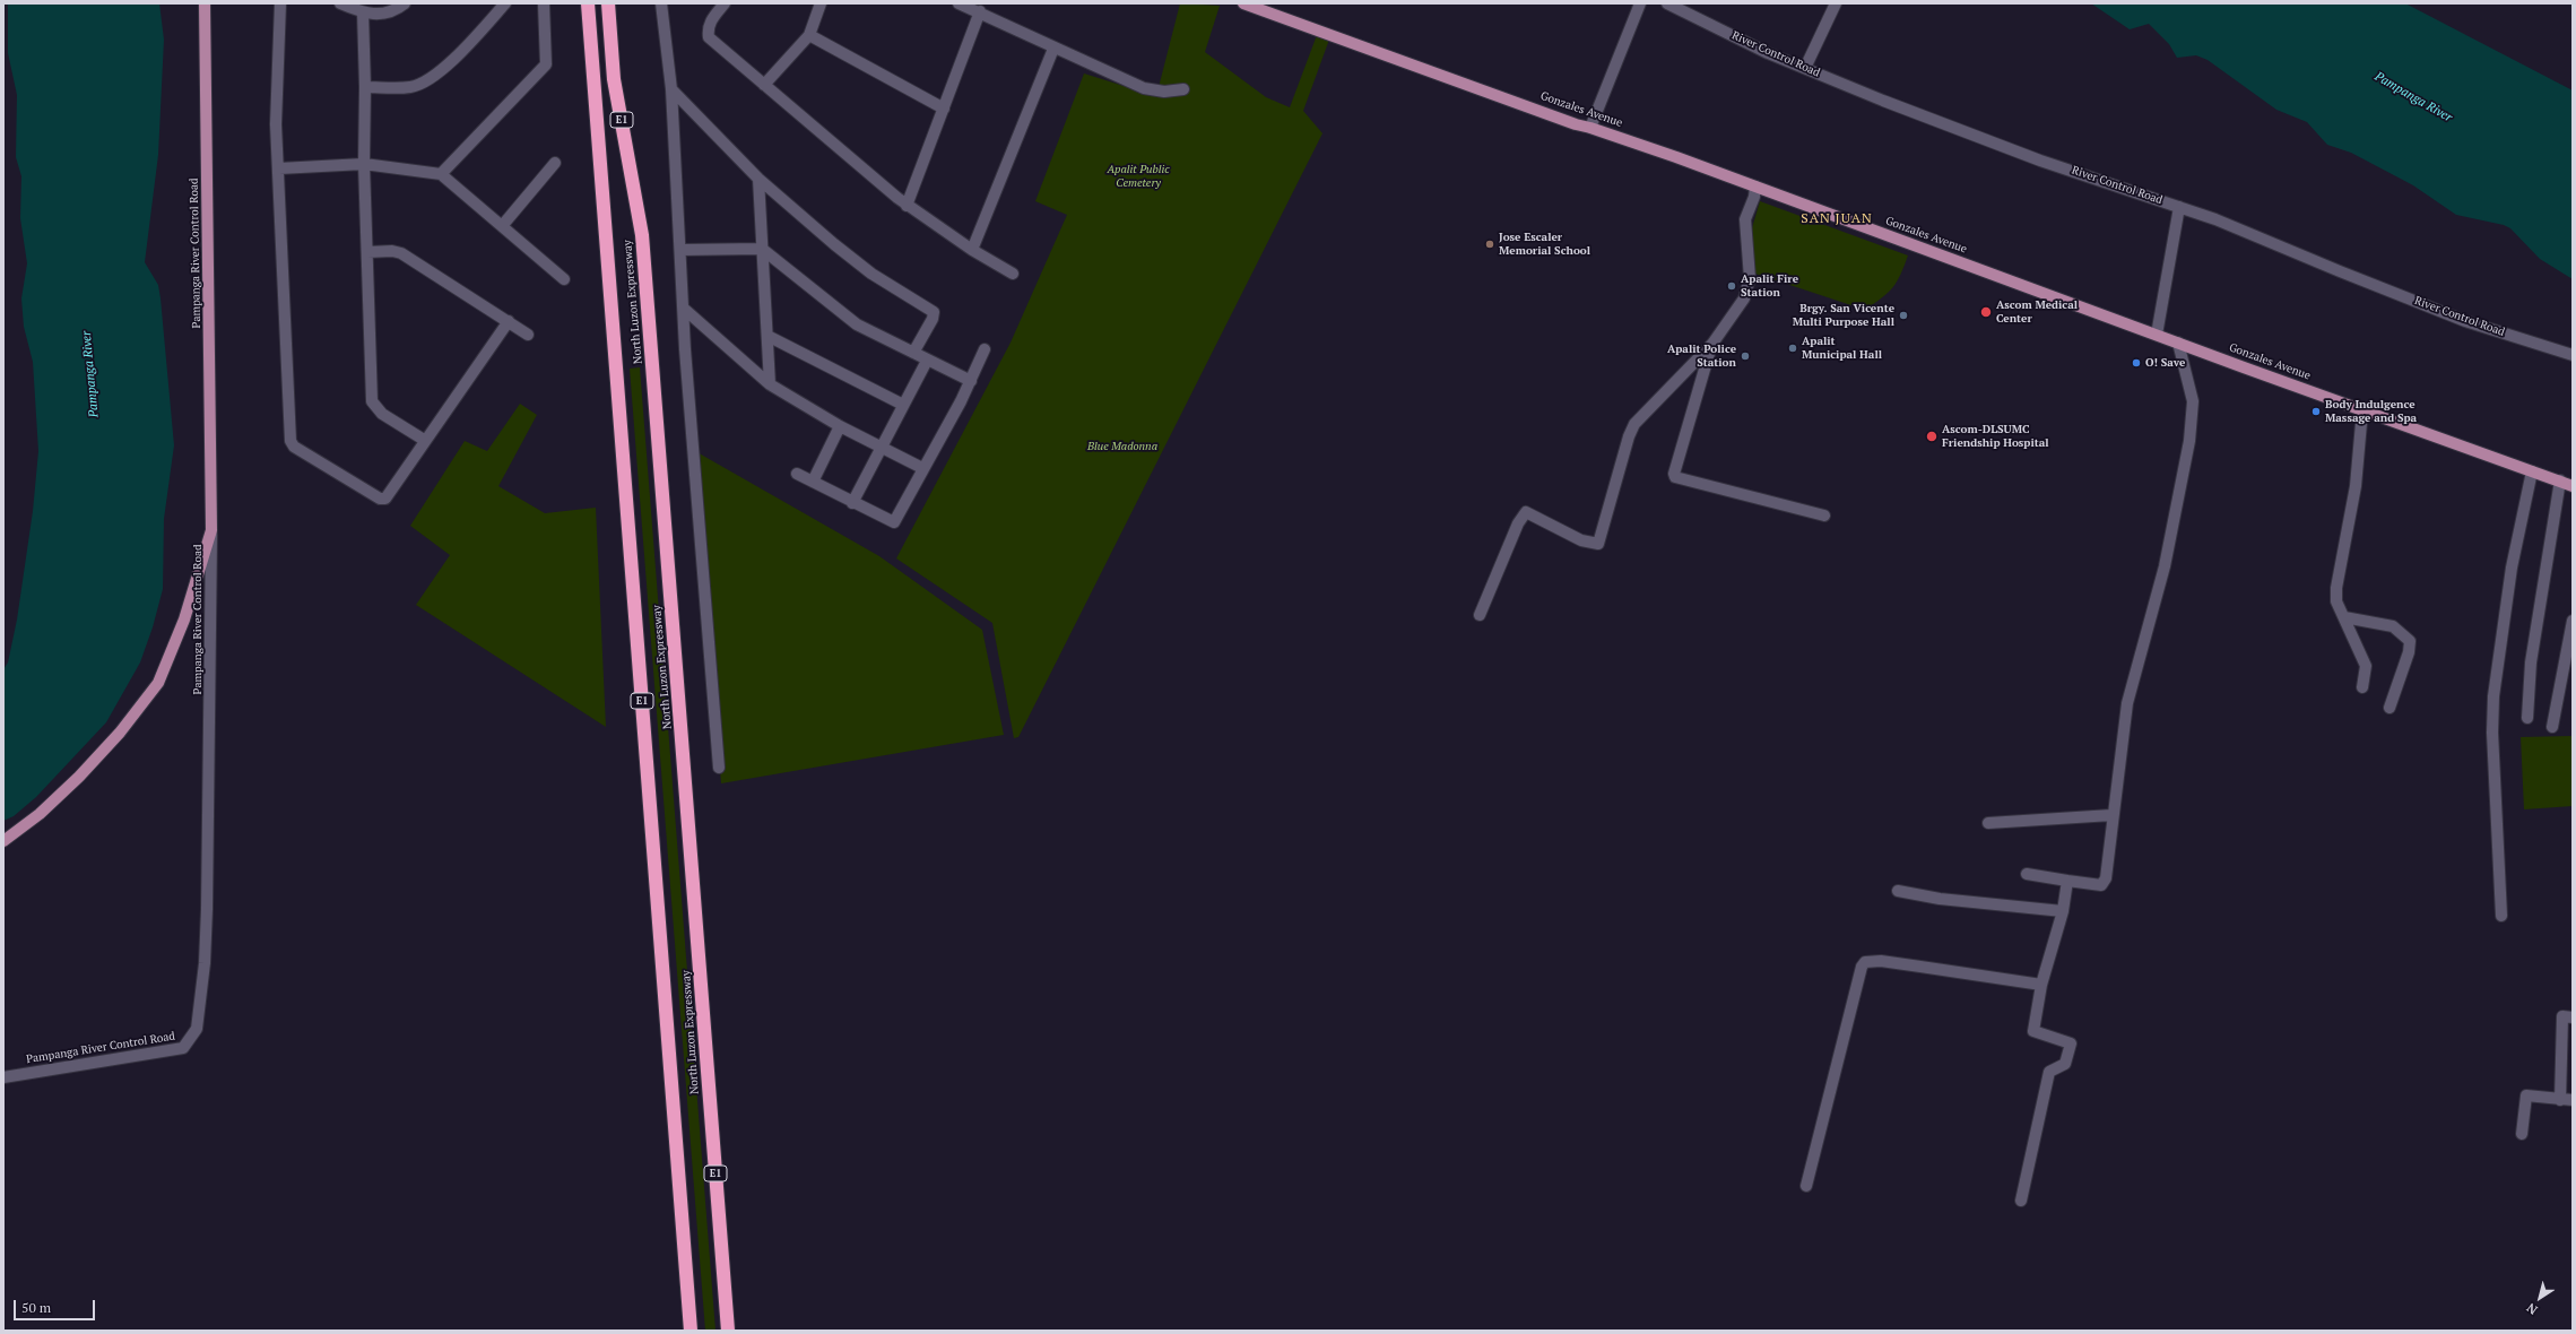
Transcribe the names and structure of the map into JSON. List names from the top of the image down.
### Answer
{
  "streets": {
    "highway": ["E1", "North Luzon Expressway"],
    "main road": ["Gonzales Avenue", "Pampanga River Control Road"],
    "street": ["River Control Road"]
  },
  "districts": ["SAN JUAN"],
  "water": ["Pampanga River"],
  "parks": ["Apalit Public Cemetery", "Blue Madonna"],
  "places": [
    "Jose Escaler Memorial School",
    "Apalit Fire Station",
    "Ascom Medical Center",
    "Brgy. San Vicente Multi Purpose Hall",
    "Apalit Municipal Hall",
    "Apalit Police Station",
    "O! Save",
    "Body Indulgence Massage and Spa",
    "Ascom-DLSUMC Friendship Hospital"
  ],
  "scale_bar": "50 m",
  "north": "bottom left"
}
